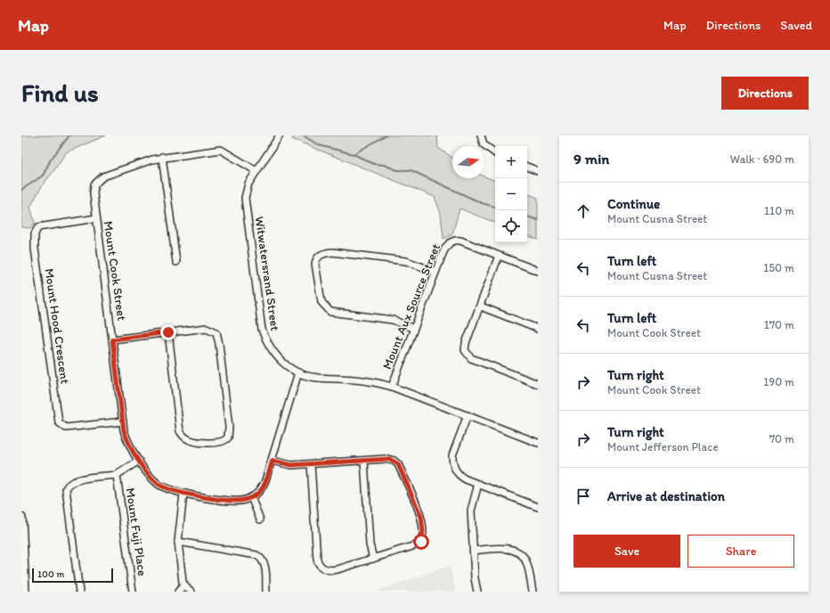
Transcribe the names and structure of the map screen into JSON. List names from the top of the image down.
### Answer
{
  "streets": {
    "street": [
      "Mount Cook Street",
      "Witwatersrand Street",
      "Mount Aux Source Street",
      "Mount Hood Crescent",
      "Mount Fuji Place"
    ]
  },
  "crossings": [
    ["Mount Cook Street", "Witwatersrand Street"],
    ["Mount Cook Street", "Mount Hood Crescent"],
    ["Mount Cook Street", "Mount Fuji Place"],
    ["Witwatersrand Street", "Mount Aux Source Street"]
  ],
  "scale_bar": "100 m",
  "north": "right",
  "page": {
    "header": "Map",
    "nav": ["Map", "Directions", "Saved"],
    "buttons": [
      "Directions",
      ["Save", "Share"]
    ],
    "title": "Find us",
    "heading": ["9 min", "Walk · 690 m"],
    "map_buttons": ["+", "−"],
    "list": [
      ["Continue", "Mount Cusna Street", "110 m"],
      ["Turn left", "Mount Cusna Street", "150 m"],
      ["Turn left", "Mount Cook Street", "170 m"],
      ["Turn right", "Mount Cook Street", "190 m"],
      ["Turn right", "Mount Jefferson Place", "70 m"],
      "Arrive at destination"
    ],
    "scale": "100 m"
  }
}
